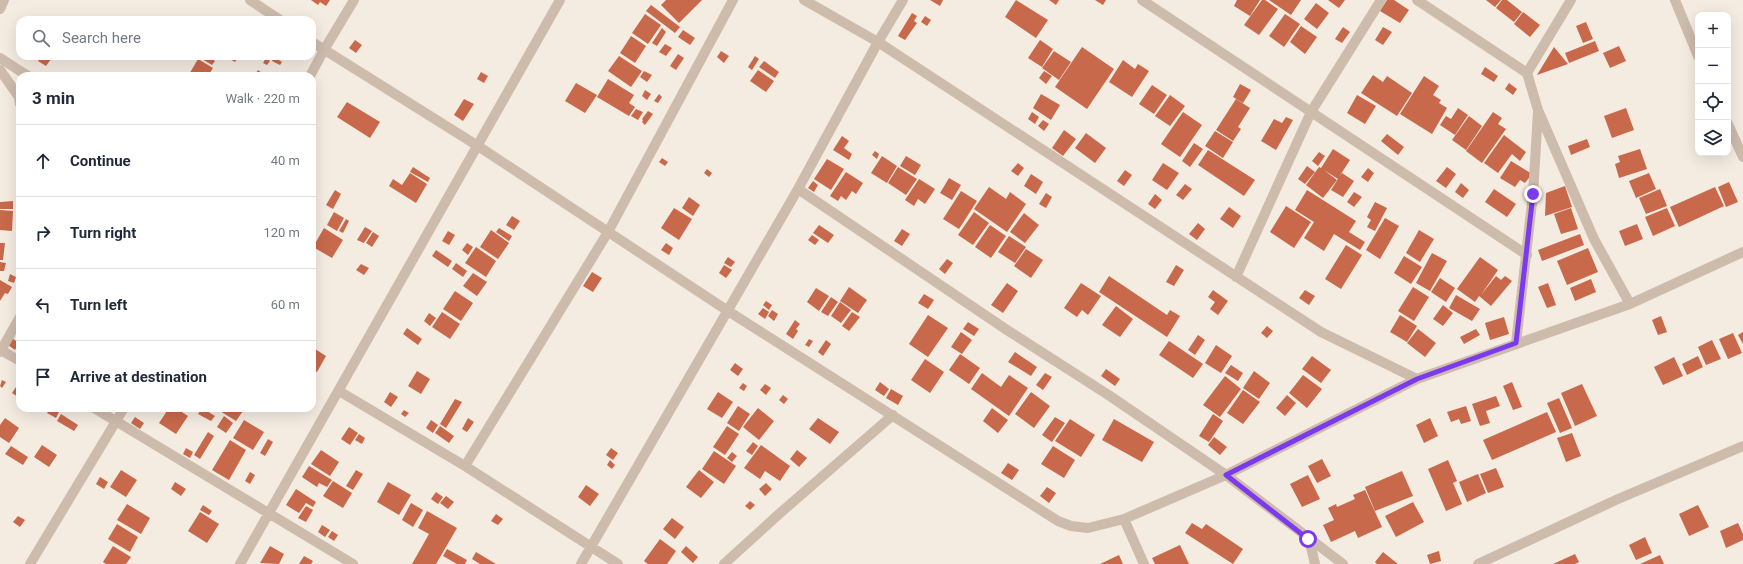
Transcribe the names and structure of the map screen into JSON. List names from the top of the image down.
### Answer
{
  "page": {
    "map_buttons": ["+", "−"],
    "search": "Search here",
    "heading": ["3 min", "Walk · 220 m"],
    "list": [
      ["Continue", "40 m"],
      ["Turn right", "120 m"],
      ["Turn left", "60 m"],
      "Arrive at destination"
    ]
  }
}
